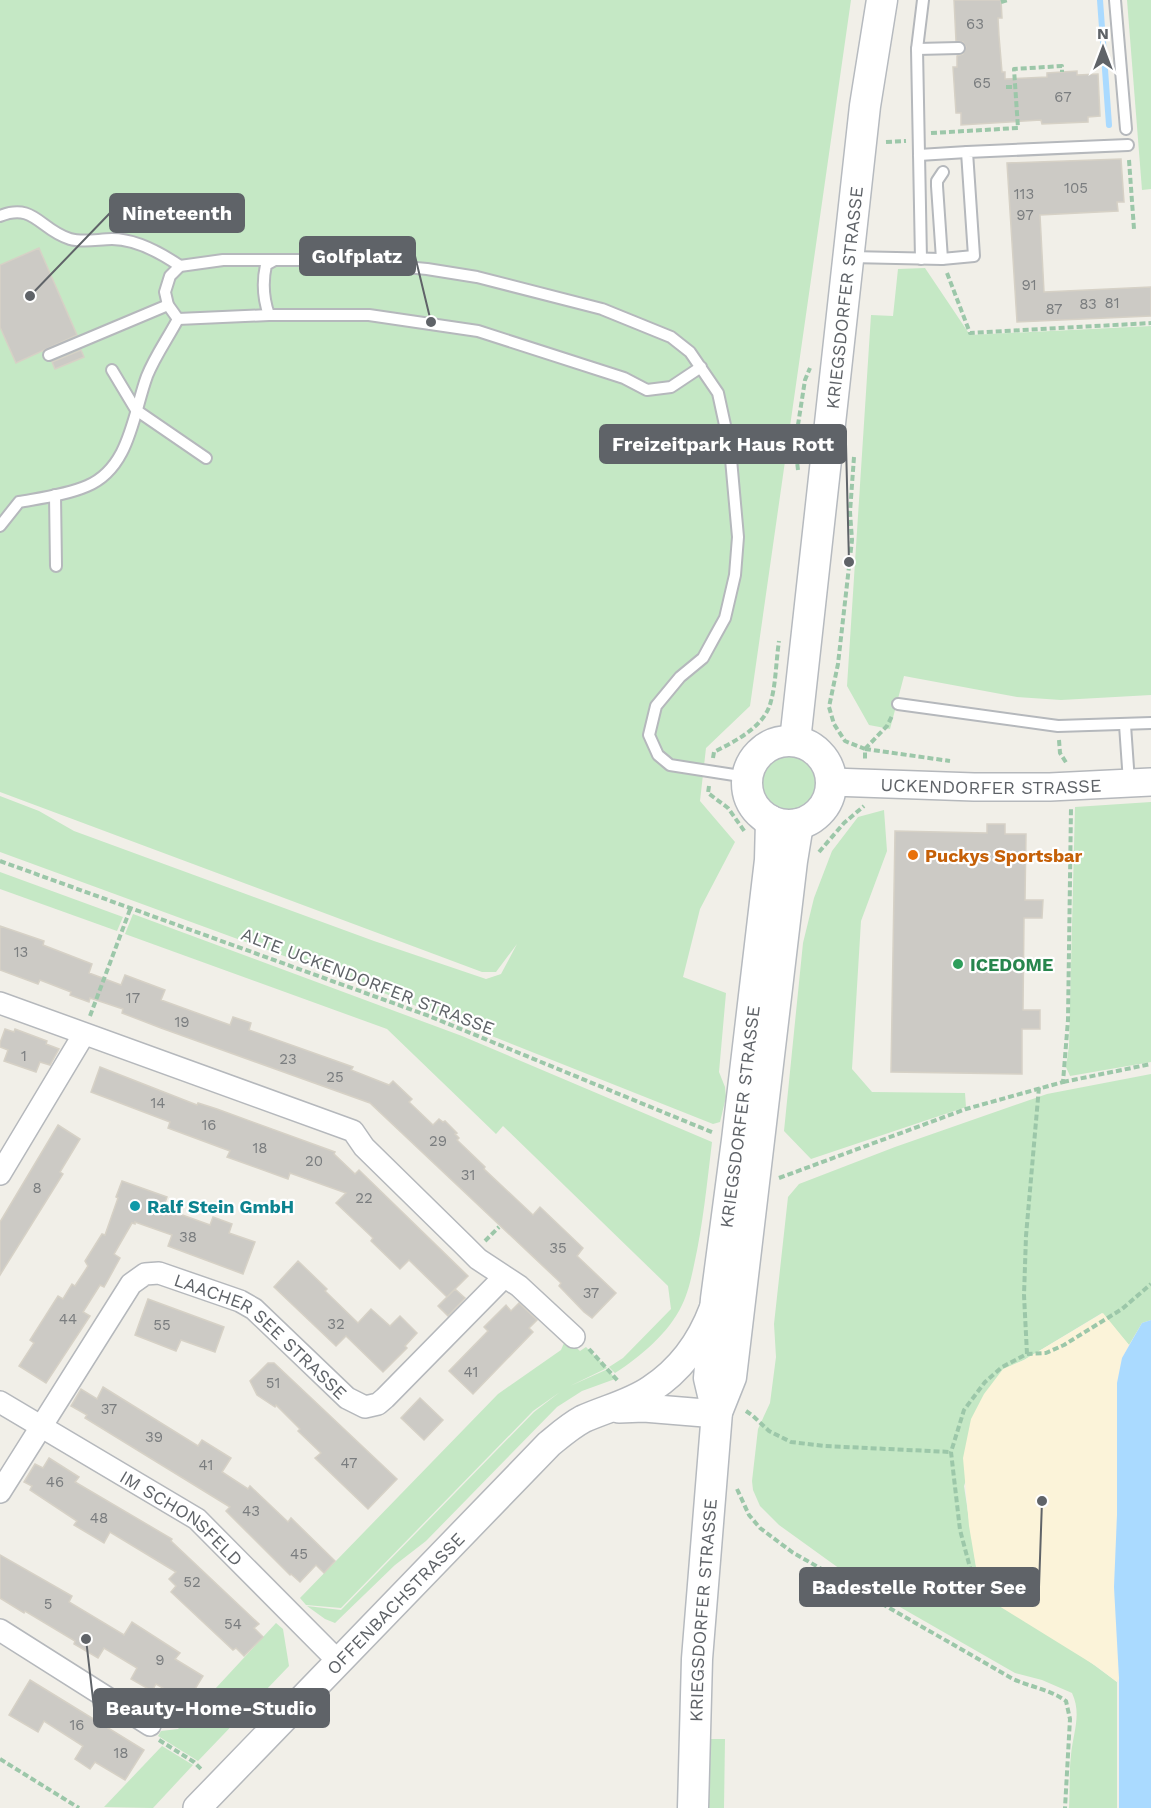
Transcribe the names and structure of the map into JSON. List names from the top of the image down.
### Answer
{
  "streets": {
    "main road": ["KRIEGSDORFER STRASSE"],
    "street": [
      "UCKENDORFER STRASSE",
      "LAACHER SEE STRASSE",
      "IM SCHONSFELD",
      "OFFENBACHSTRASSE"
    ],
    "path": ["ALTE UCKENDORFER STRASSE"]
  },
  "crossings": [
    ["KRIEGSDORFER STRASSE", "UCKENDORFER STRASSE"],
    ["KRIEGSDORFER STRASSE", "OFFENBACHSTRASSE"],
    ["LAACHER SEE STRASSE", "IM SCHONSFELD"],
    ["IM SCHONSFELD", "OFFENBACHSTRASSE"]
  ],
  "places": [
    "Nineteenth",
    "Golfplatz",
    "Freizeitpark Haus Rott",
    "Puckys Sportsbar",
    "ICEDOME",
    "Ralf Stein GmbH",
    "Badestelle Rotter See",
    "Beauty-Home-Studio"
  ],
  "house_numbers": [
    "63",
    "65",
    "67",
    "105",
    "113",
    "97",
    "91",
    "81",
    "83",
    "87",
    "13",
    "17",
    "19",
    "1",
    "23",
    "25",
    "14",
    "16",
    "29",
    "18",
    "20",
    "31",
    "8",
    "22",
    "38",
    "35",
    "37",
    "44",
    "32",
    "55",
    "41",
    "51",
    "37",
    "39",
    "47",
    "41",
    "46",
    "43",
    "48",
    "45",
    "52",
    "5",
    "54",
    "9",
    "16",
    "18"
  ],
  "north": "top"
}
